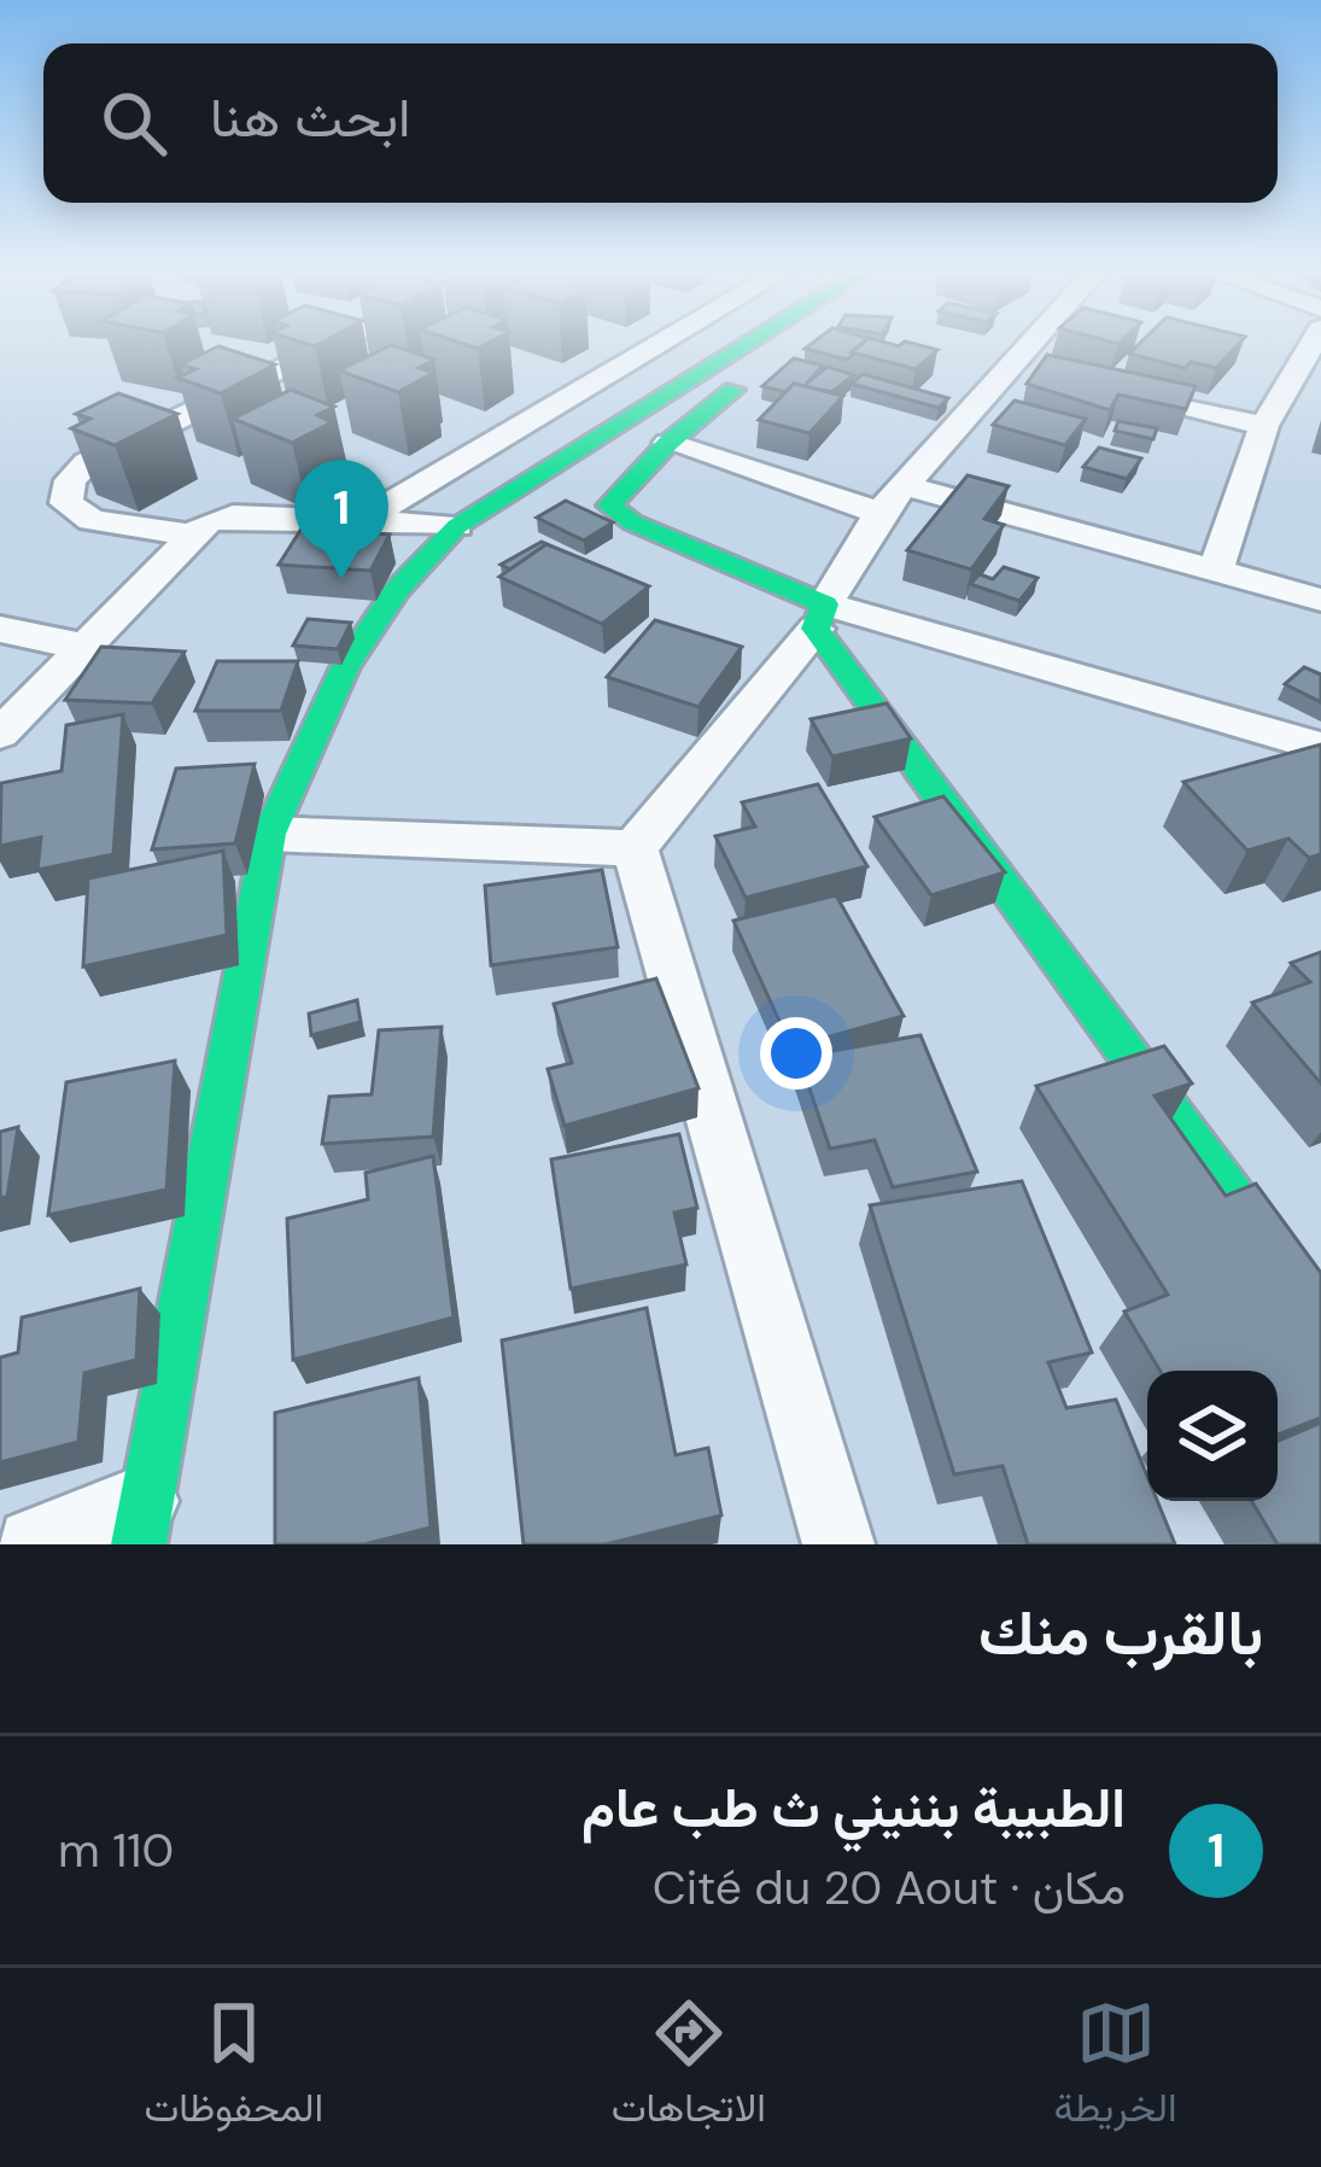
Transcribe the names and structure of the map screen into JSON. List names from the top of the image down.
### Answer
{
  "page": {
    "search": "ابحث هنا",
    "pins": "1",
    "heading": "بالقرب منك",
    "list": [
      {
        "mark": "1",
        "name": "الطبيبة بننيني ث طب عام",
        "note": "مكان · Cité du 20 Aout",
        "value": "110 m"
      }
    ],
    "nav": ["الخريطة", "الاتجاهات", "المحفوظات"]
  }
}
